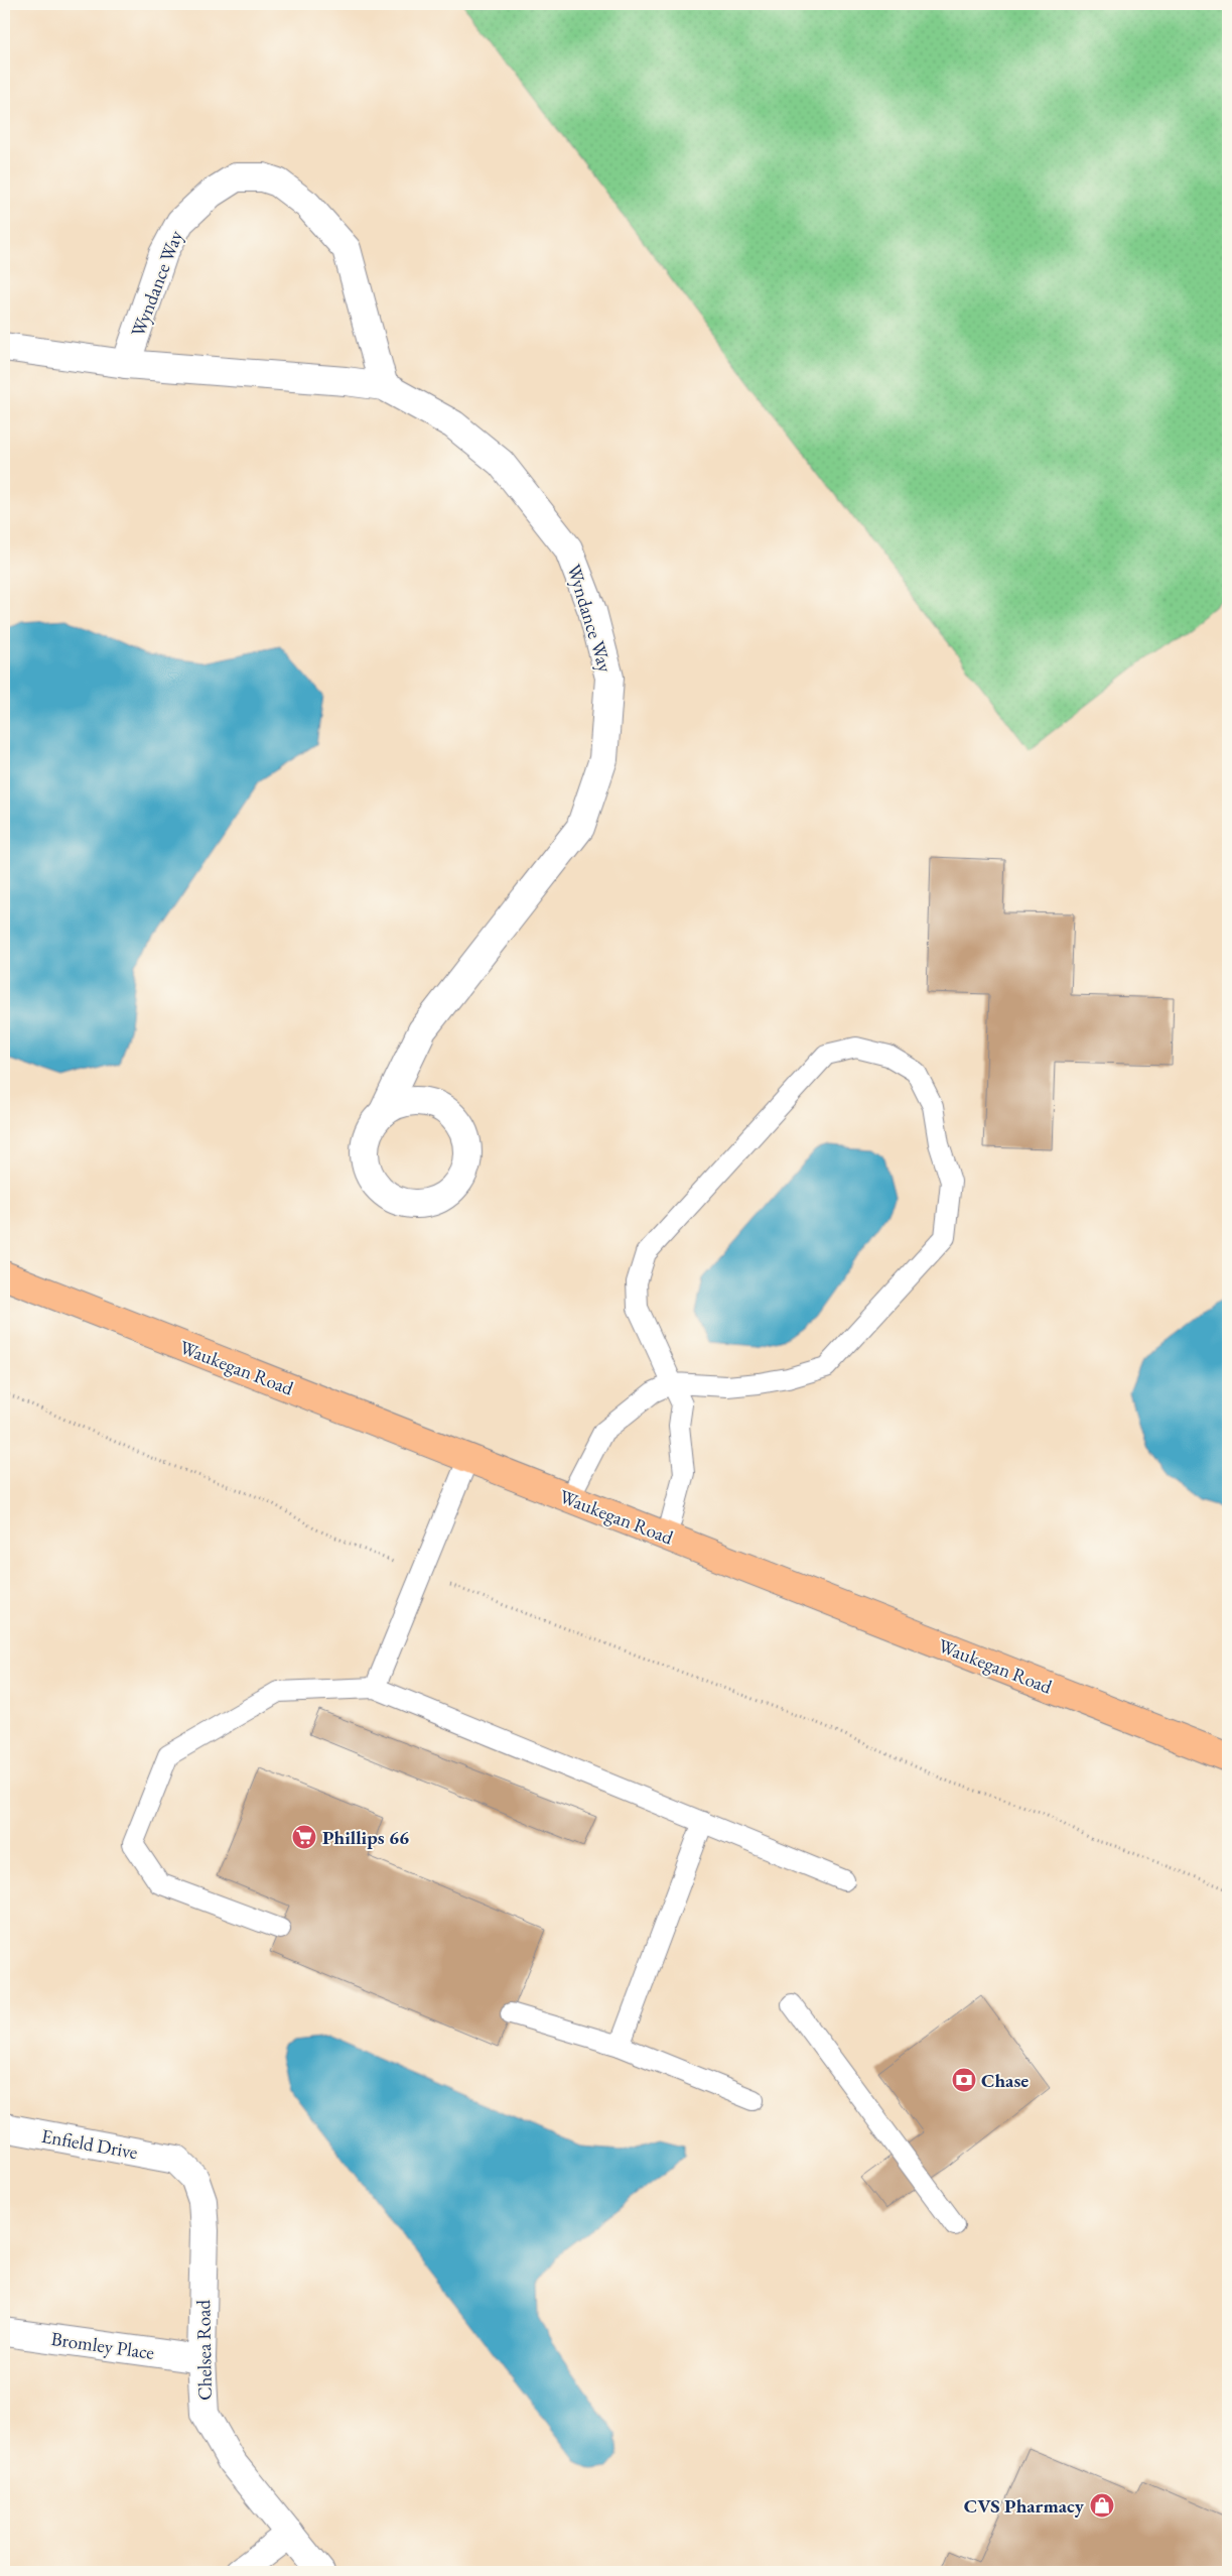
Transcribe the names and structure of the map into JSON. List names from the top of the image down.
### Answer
{
  "streets": {
    "main road": ["Waukegan Road"],
    "street": [
      "Wyndance Way",
      "Enfield Drive",
      "Bromley Place",
      "Chelsea Road"
    ]
  },
  "crossings": [
    ["Enfield Drive", "Chelsea Road"],
    ["Bromley Place", "Chelsea Road"]
  ],
  "places": {
    "supermarket": ["Phillips 66"],
    "bank": ["Chase"],
    "shop": ["CVS Pharmacy"]
  }
}
